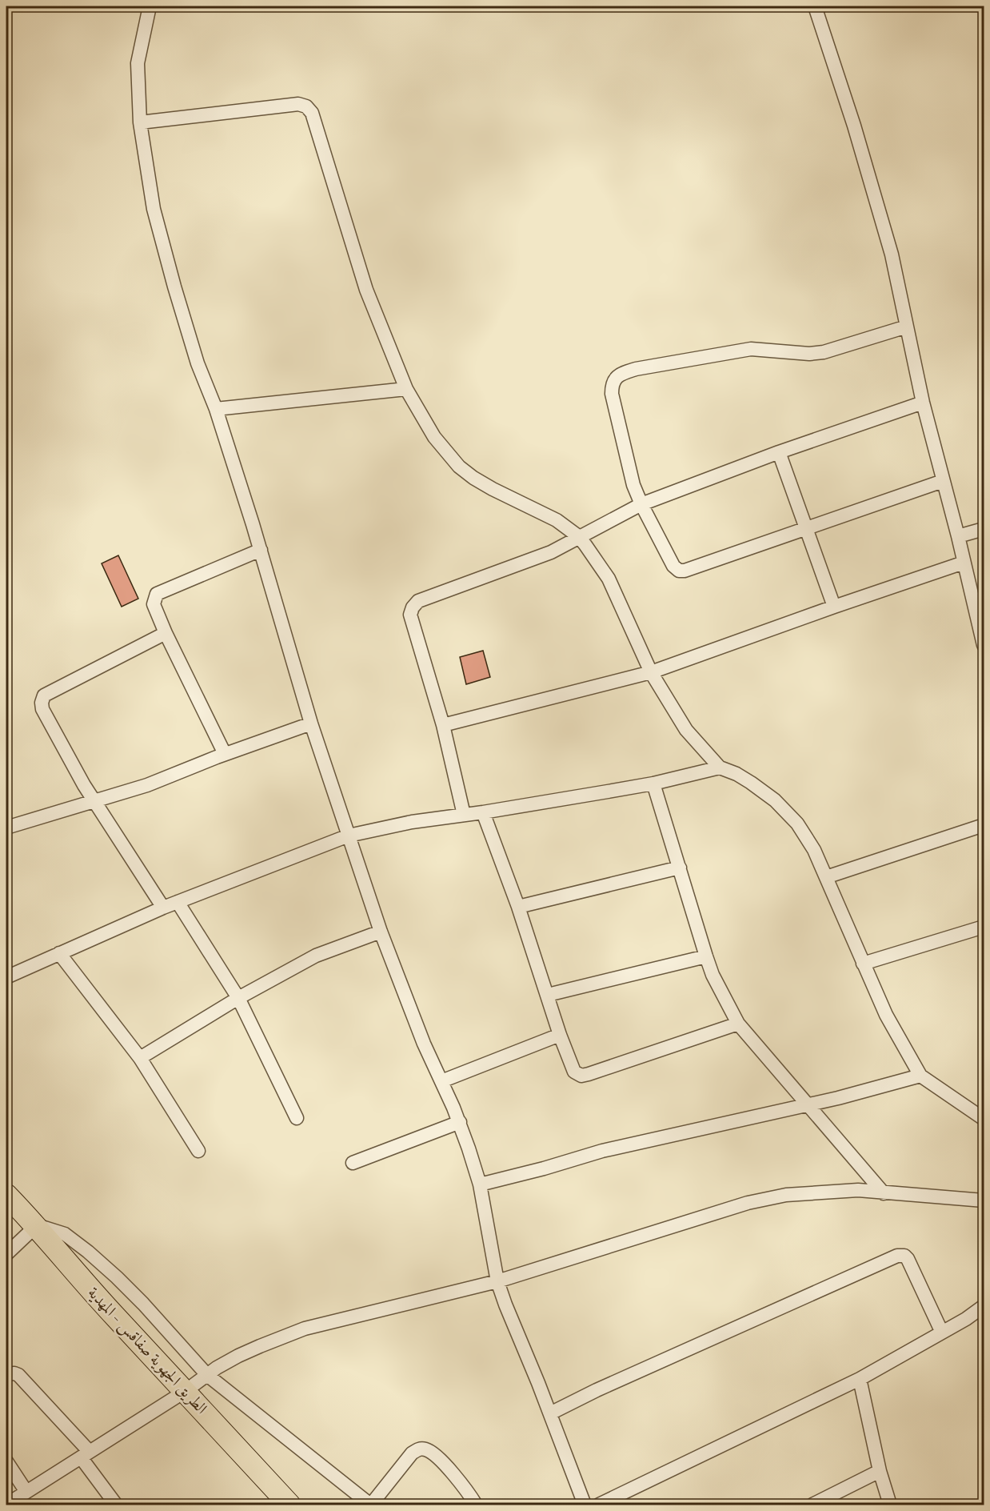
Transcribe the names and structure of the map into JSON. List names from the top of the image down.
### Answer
{
  "streets": {
    "main road": ["الطريق الجهوية صفاقس - المهدية"]
  }
}
